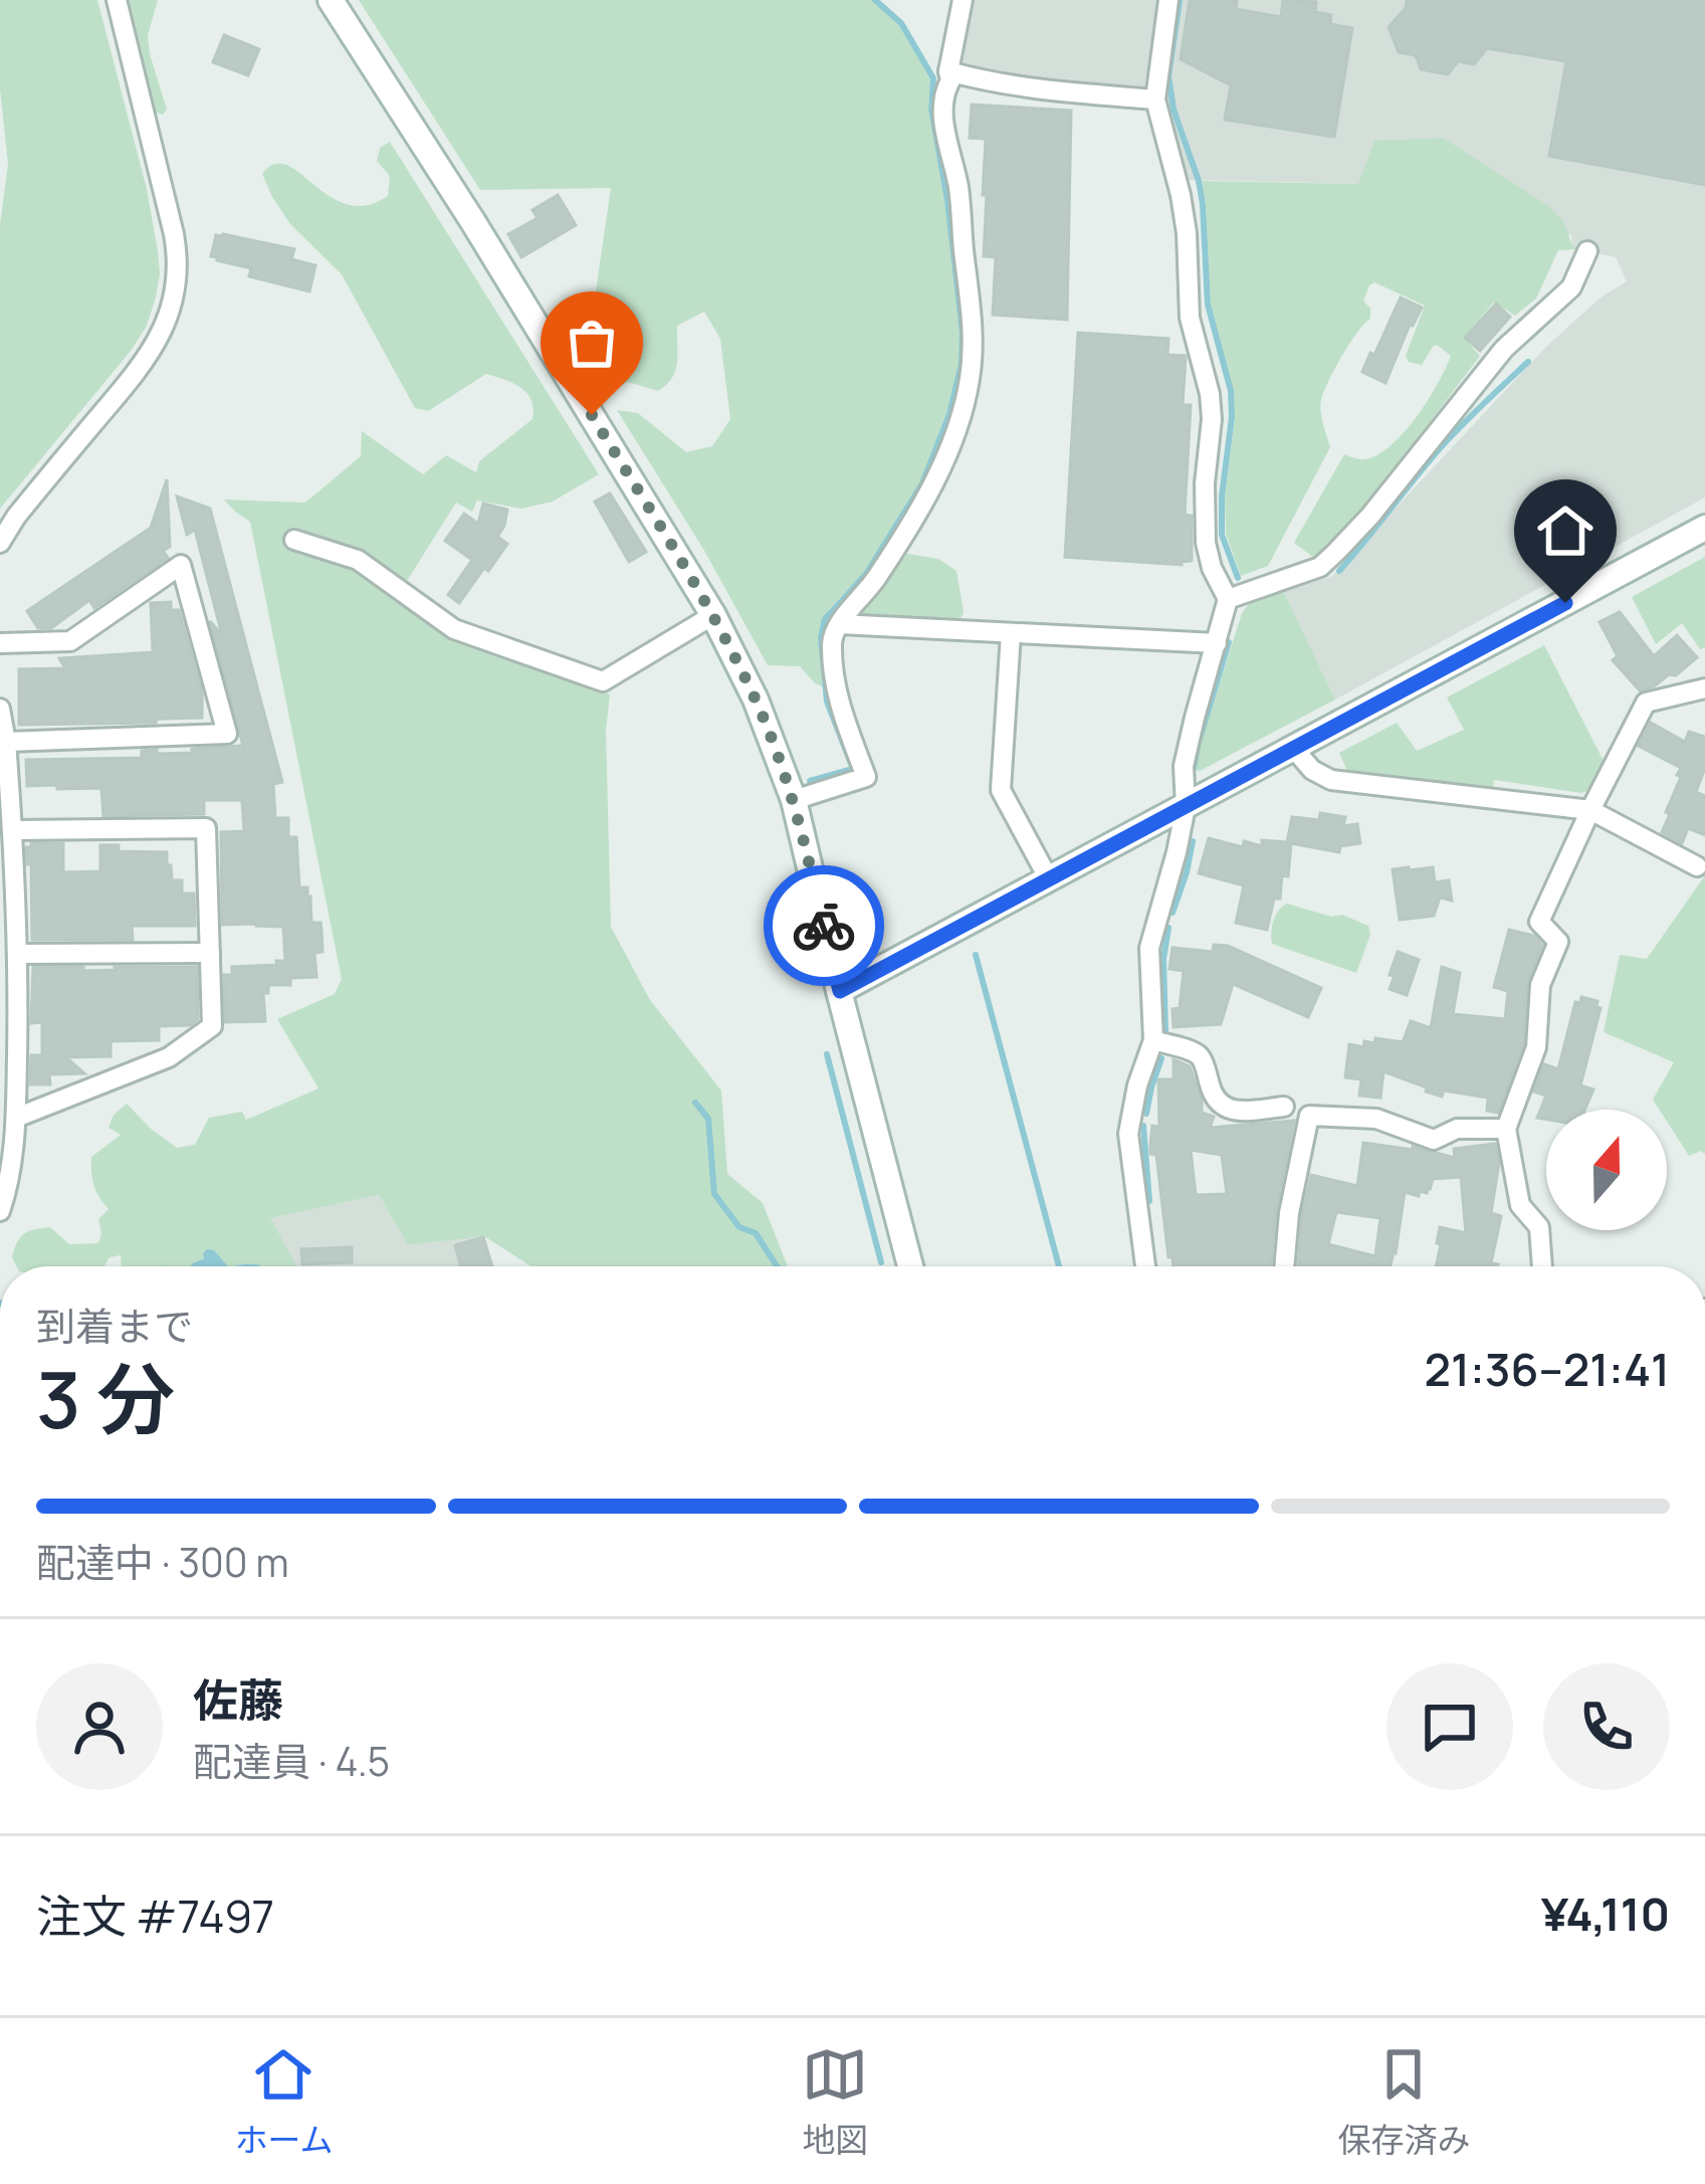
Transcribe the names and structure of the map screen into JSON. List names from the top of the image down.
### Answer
{
  "north": "top",
  "page": {
    "heading": ["3 分", "到着まで", "21:36–21:41"],
    "panel": [
      "佐藤",
      "配達員 · 4.5",
      "注文 #7497",
      "¥4,110"
    ],
    "bar": "配達中 · 300 m",
    "tabs": ["ホーム", "地図", "保存済み"]
  }
}
